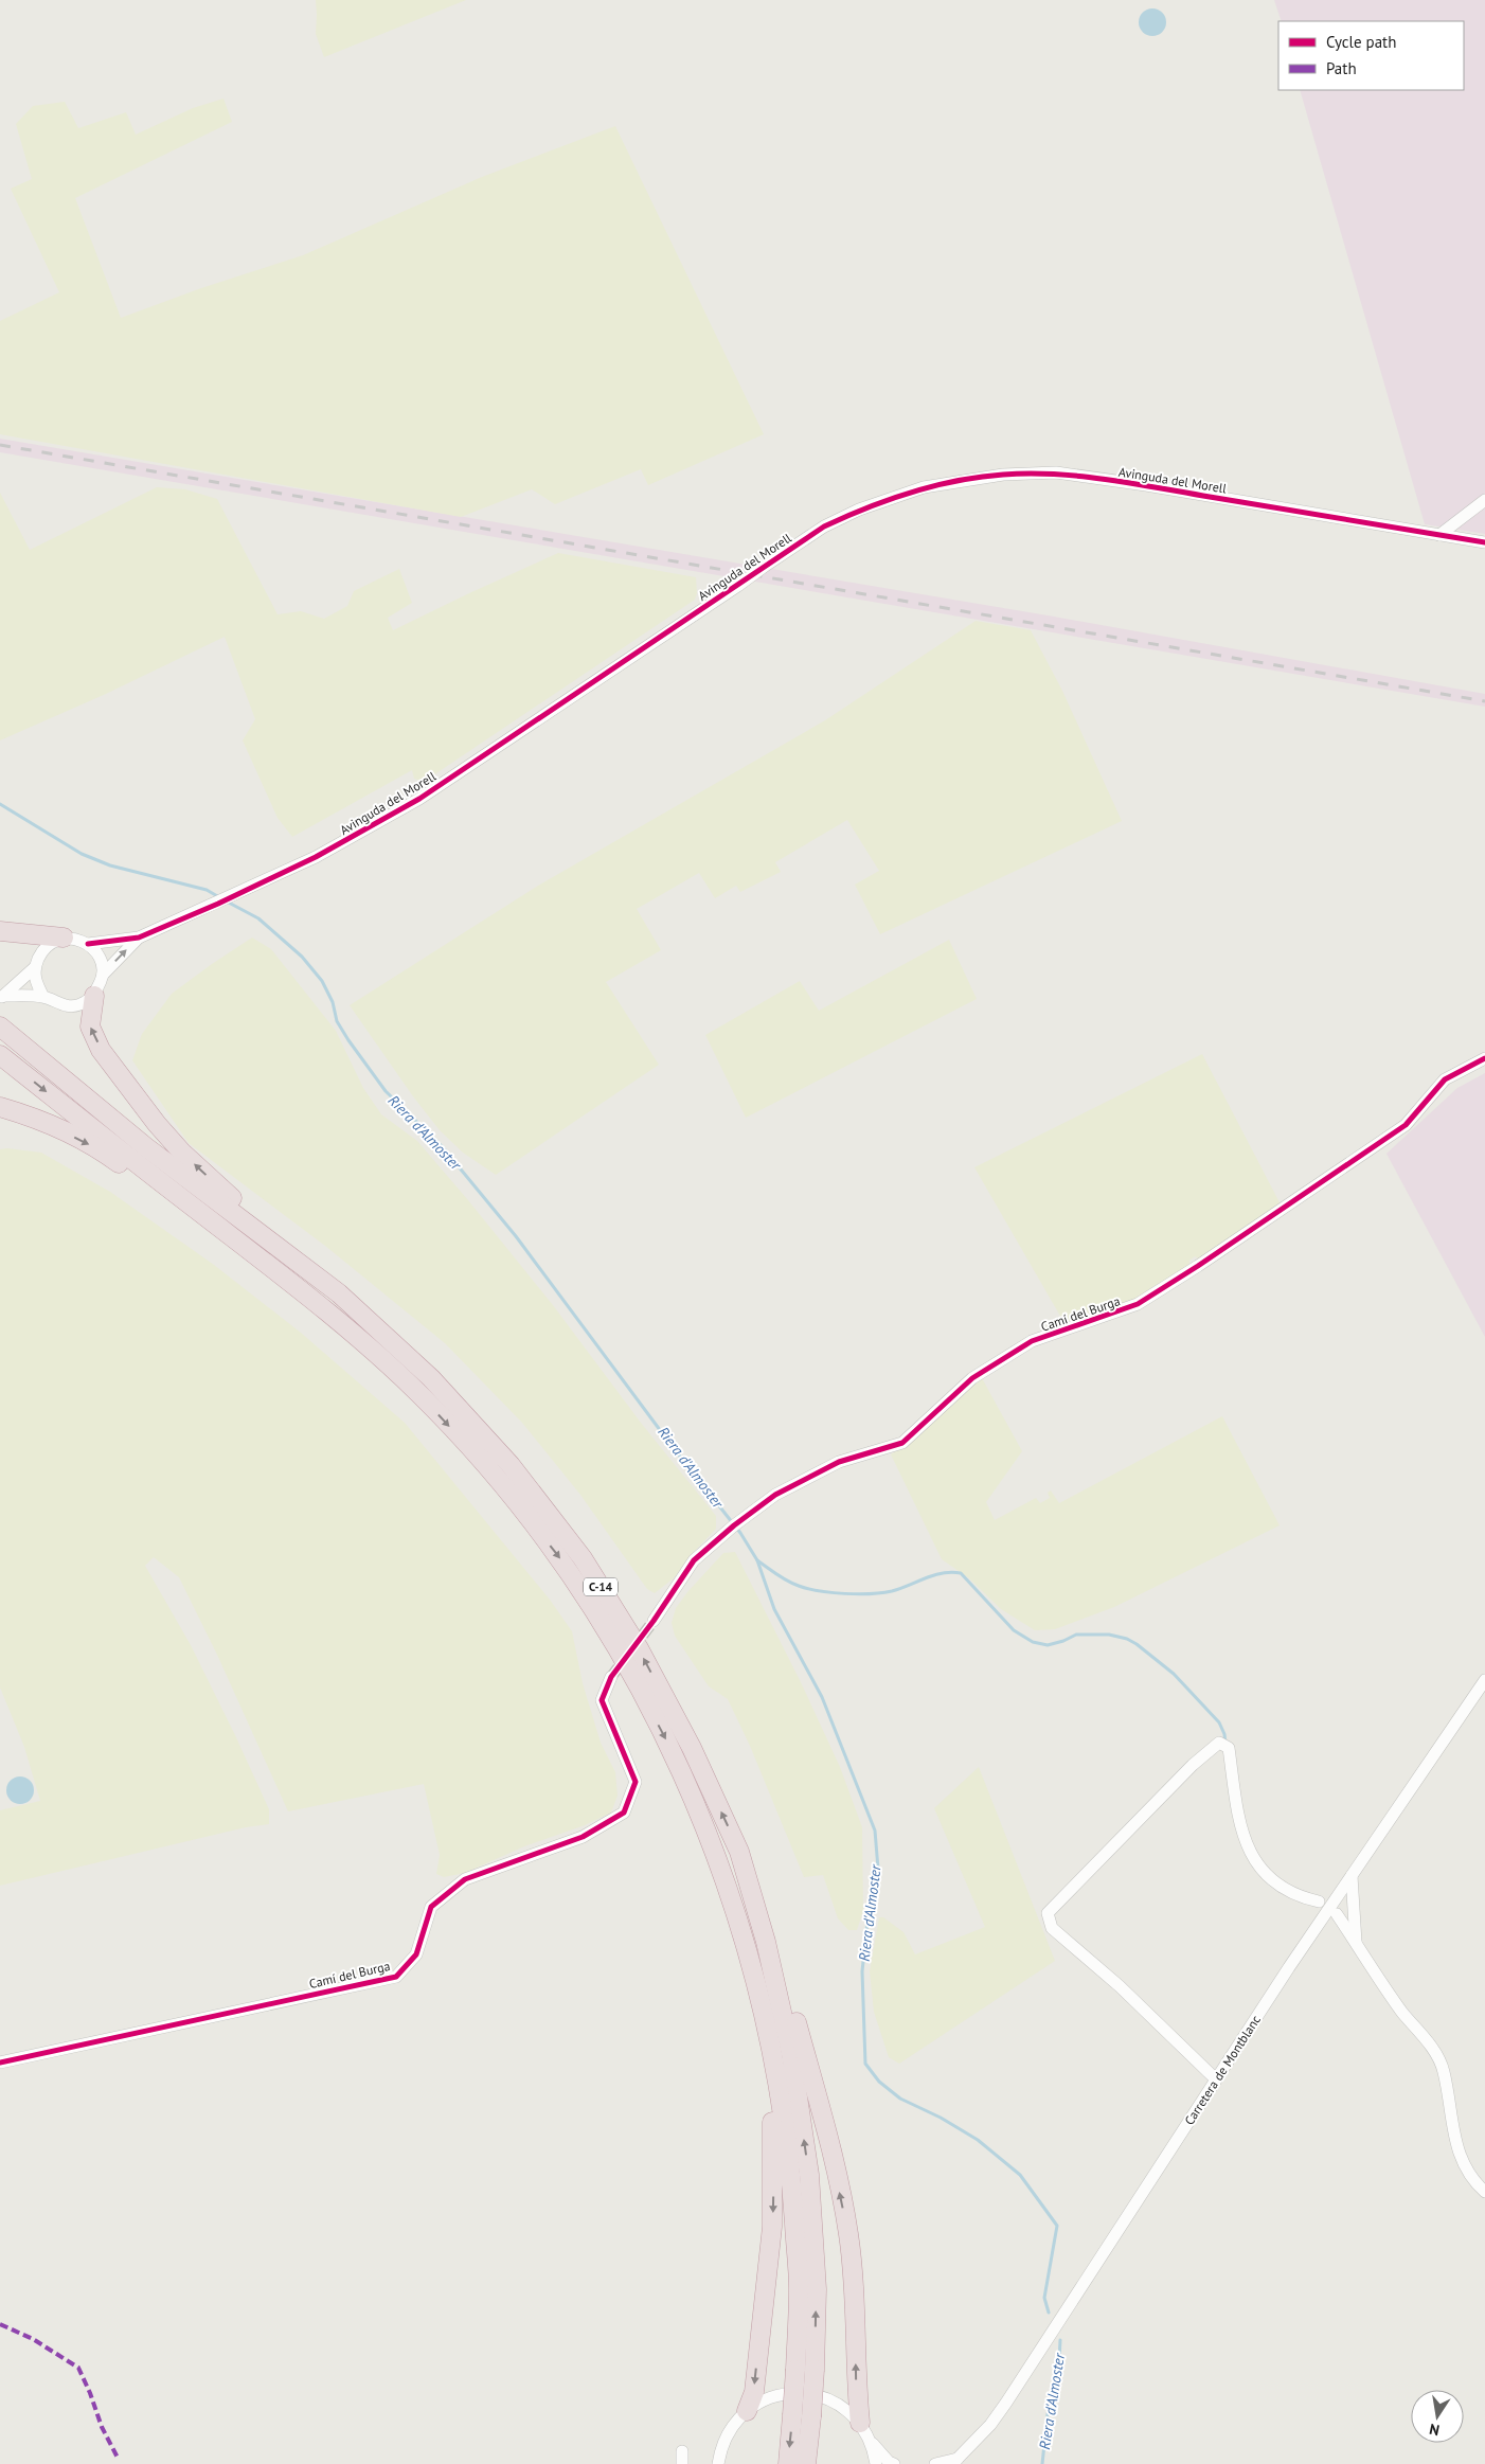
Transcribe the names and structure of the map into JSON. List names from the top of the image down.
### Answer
{
  "streets": {
    "highway": ["C-14"],
    "street": ["Avinguda del Morell", "Camí del Burga", "Carretera de Montblanc"]
  },
  "water": ["Riera d'Almoster"],
  "legend": ["Cycle path", "Path"],
  "north": "bottom"
}
